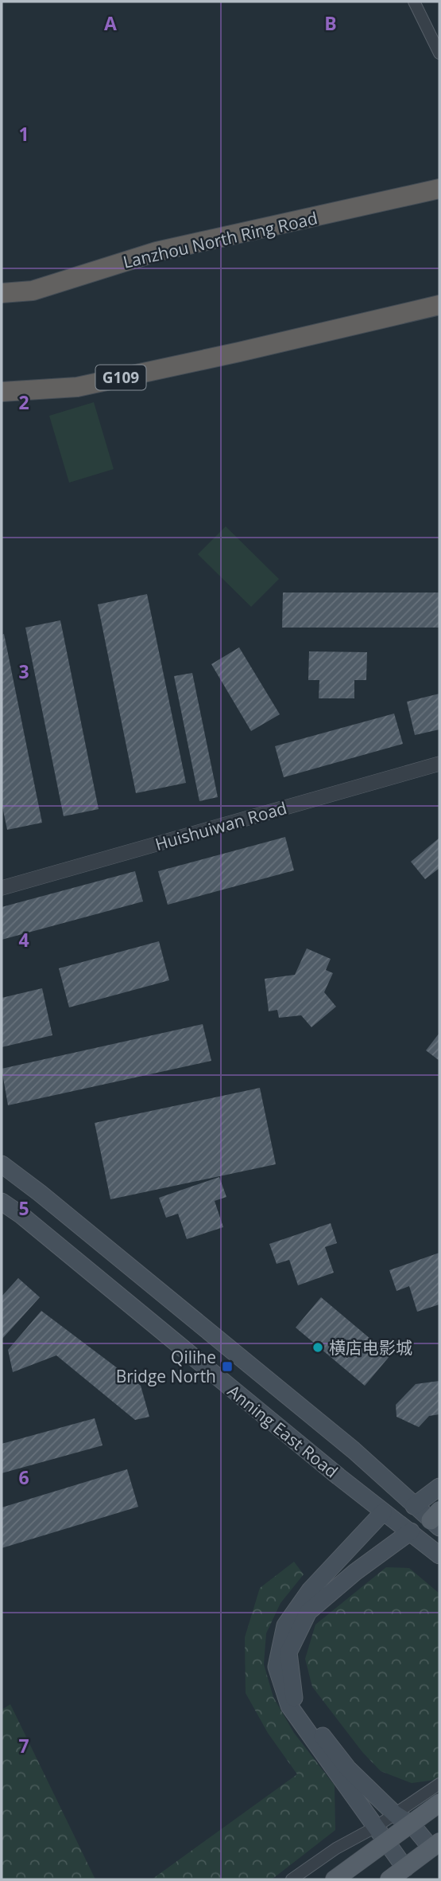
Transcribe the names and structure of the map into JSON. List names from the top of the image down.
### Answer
{
  "streets": {
    "highway": ["Lanzhou North Ring Road", "G109"],
    "main road": ["Anning East Road"],
    "street": ["Huishuiwan Road"]
  },
  "places": {
    "other": ["横店电影城"],
    "transit": ["Qilihe Bridge North"]
  },
  "grid": {
    "columns": ["A", "B"],
    "rows": [
      "1",
      "2",
      "3",
      "4",
      "5",
      "6",
      "7"
    ]
  }
}
